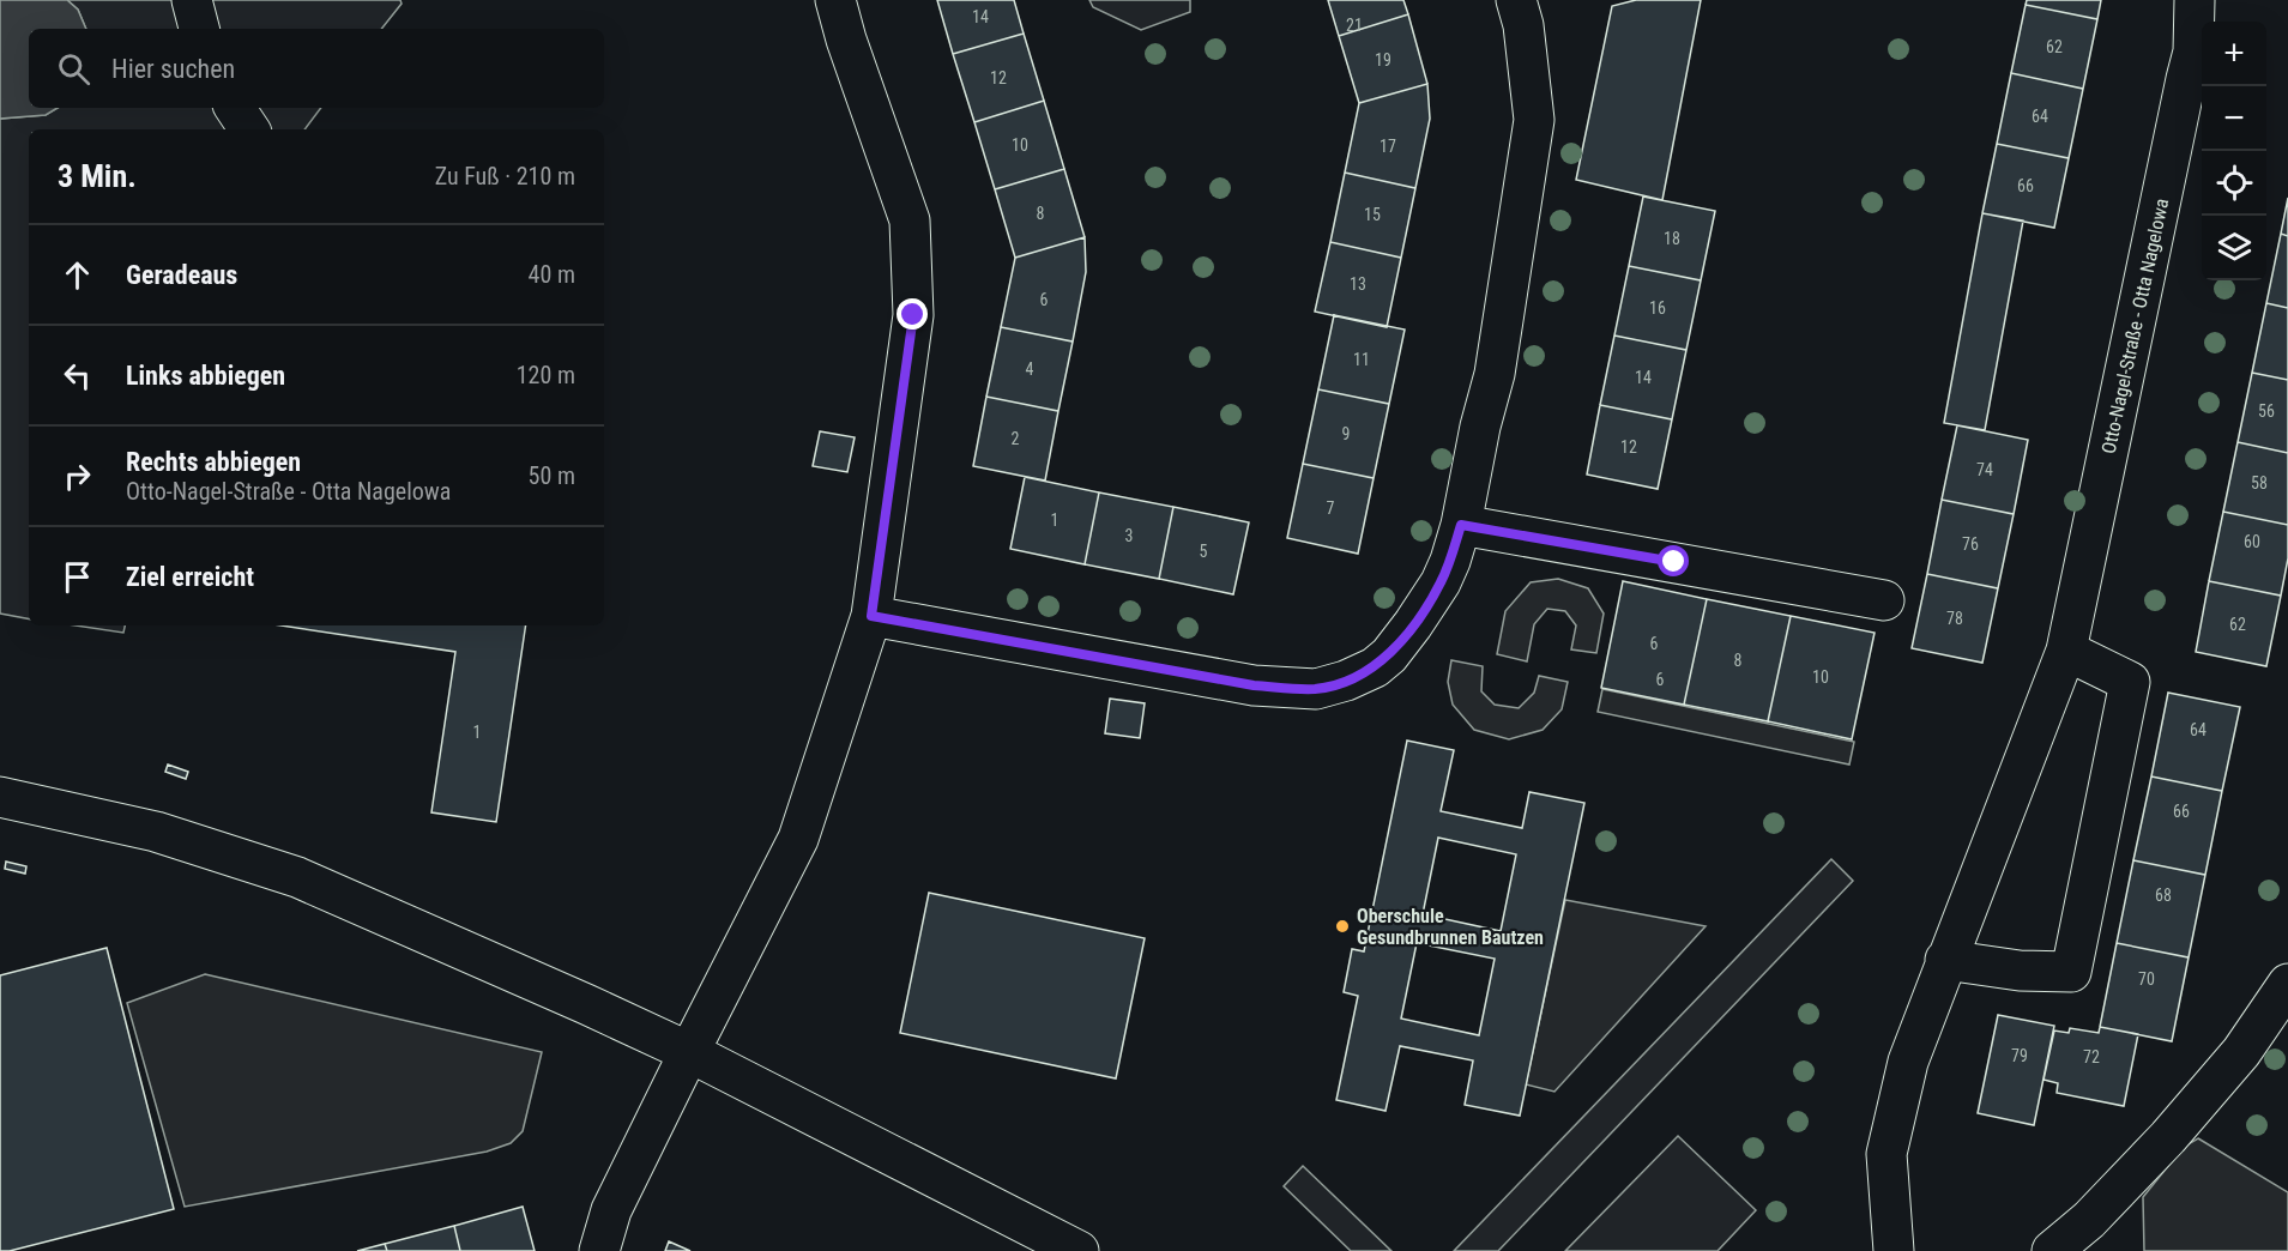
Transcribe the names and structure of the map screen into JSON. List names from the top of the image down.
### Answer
{
  "streets": {
    "street": ["Otto-Nagel-Straße - Otta Nagelowa"]
  },
  "places": ["Oberschule Gesundbrunnen Bautzen"],
  "house_numbers": [
    "14",
    "21",
    "62",
    "19",
    "12",
    "64",
    "10",
    "17",
    "66",
    "8",
    "15",
    "18",
    "13",
    "6",
    "16",
    "11",
    "4",
    "14",
    "56",
    "9",
    "2",
    "12",
    "74",
    "58",
    "7",
    "1",
    "3",
    "60",
    "76",
    "5",
    "78",
    "62",
    "6",
    "8",
    "10",
    "6",
    "64",
    "1",
    "66",
    "68",
    "70",
    "79",
    "72"
  ],
  "page": {
    "map_buttons": ["+", "−"],
    "search": "Hier suchen",
    "heading": ["3 Min.", "Zu Fuß · 210 m"],
    "list": [
      ["Geradeaus", "40 m"],
      ["Links abbiegen", "120 m"],
      ["Rechts abbiegen", "Otto-Nagel-Straße - Otta Nagelowa", "50 m"],
      "Ziel erreicht"
    ]
  }
}
